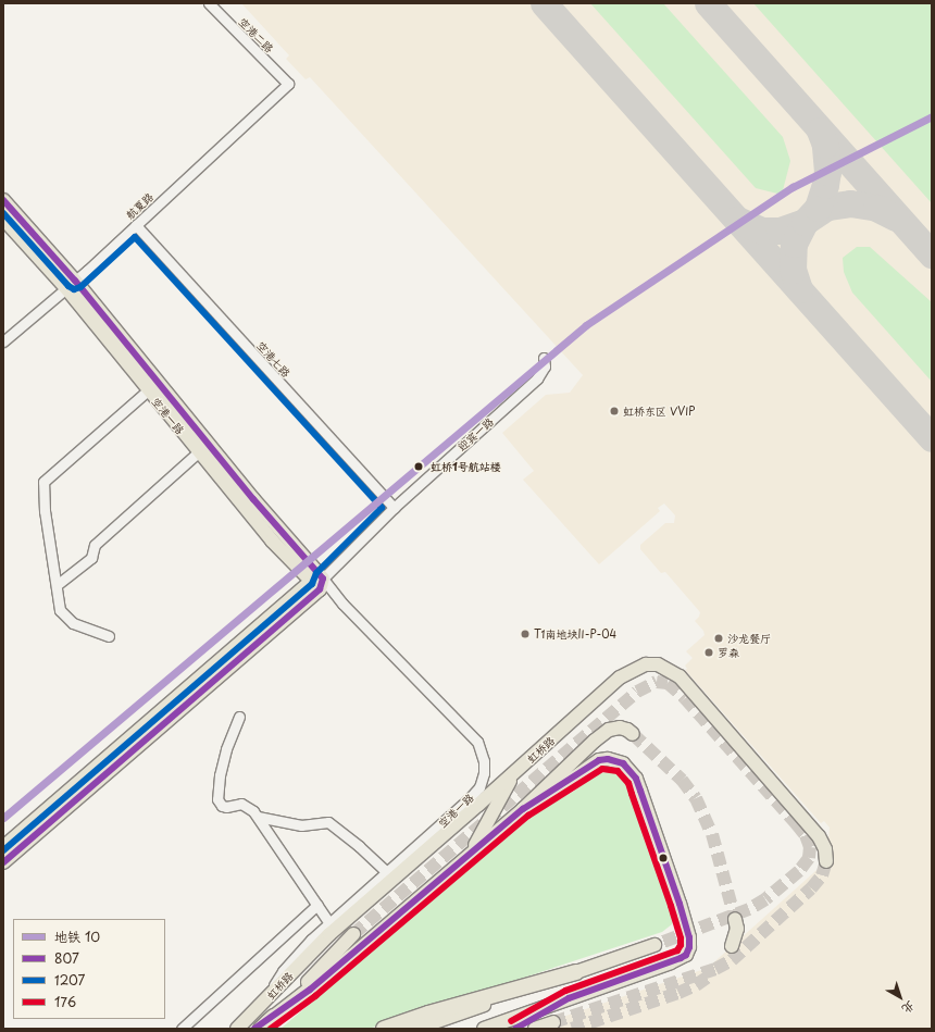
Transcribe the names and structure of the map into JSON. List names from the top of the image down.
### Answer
{
  "streets": {
    "main road": ["空港一路", "迎宾一路", "虹桥路"],
    "street": ["空港二路", "航夏路", "空港七路"]
  },
  "crossings": [
    ["空港二路", "航夏路"],
    ["航夏路", "空港七路"],
    ["航夏路", "空港一路"],
    ["空港七路", "迎宾一路"],
    ["空港一路", "迎宾一路"],
    ["空港一路", "虹桥路"]
  ],
  "places": [
    "虹桥东区 VVIP",
    "虹桥1号航站楼",
    "T1南地块II-P-04",
    "沙龙餐厅",
    "罗森"
  ],
  "lines": [
    "metro line 10",
    "transit line 807",
    "transit line 1207",
    "transit line 176"
  ],
  "legend": [
    "地铁 10",
    "807",
    "1207",
    "176"
  ],
  "north": "bottom right"
}
